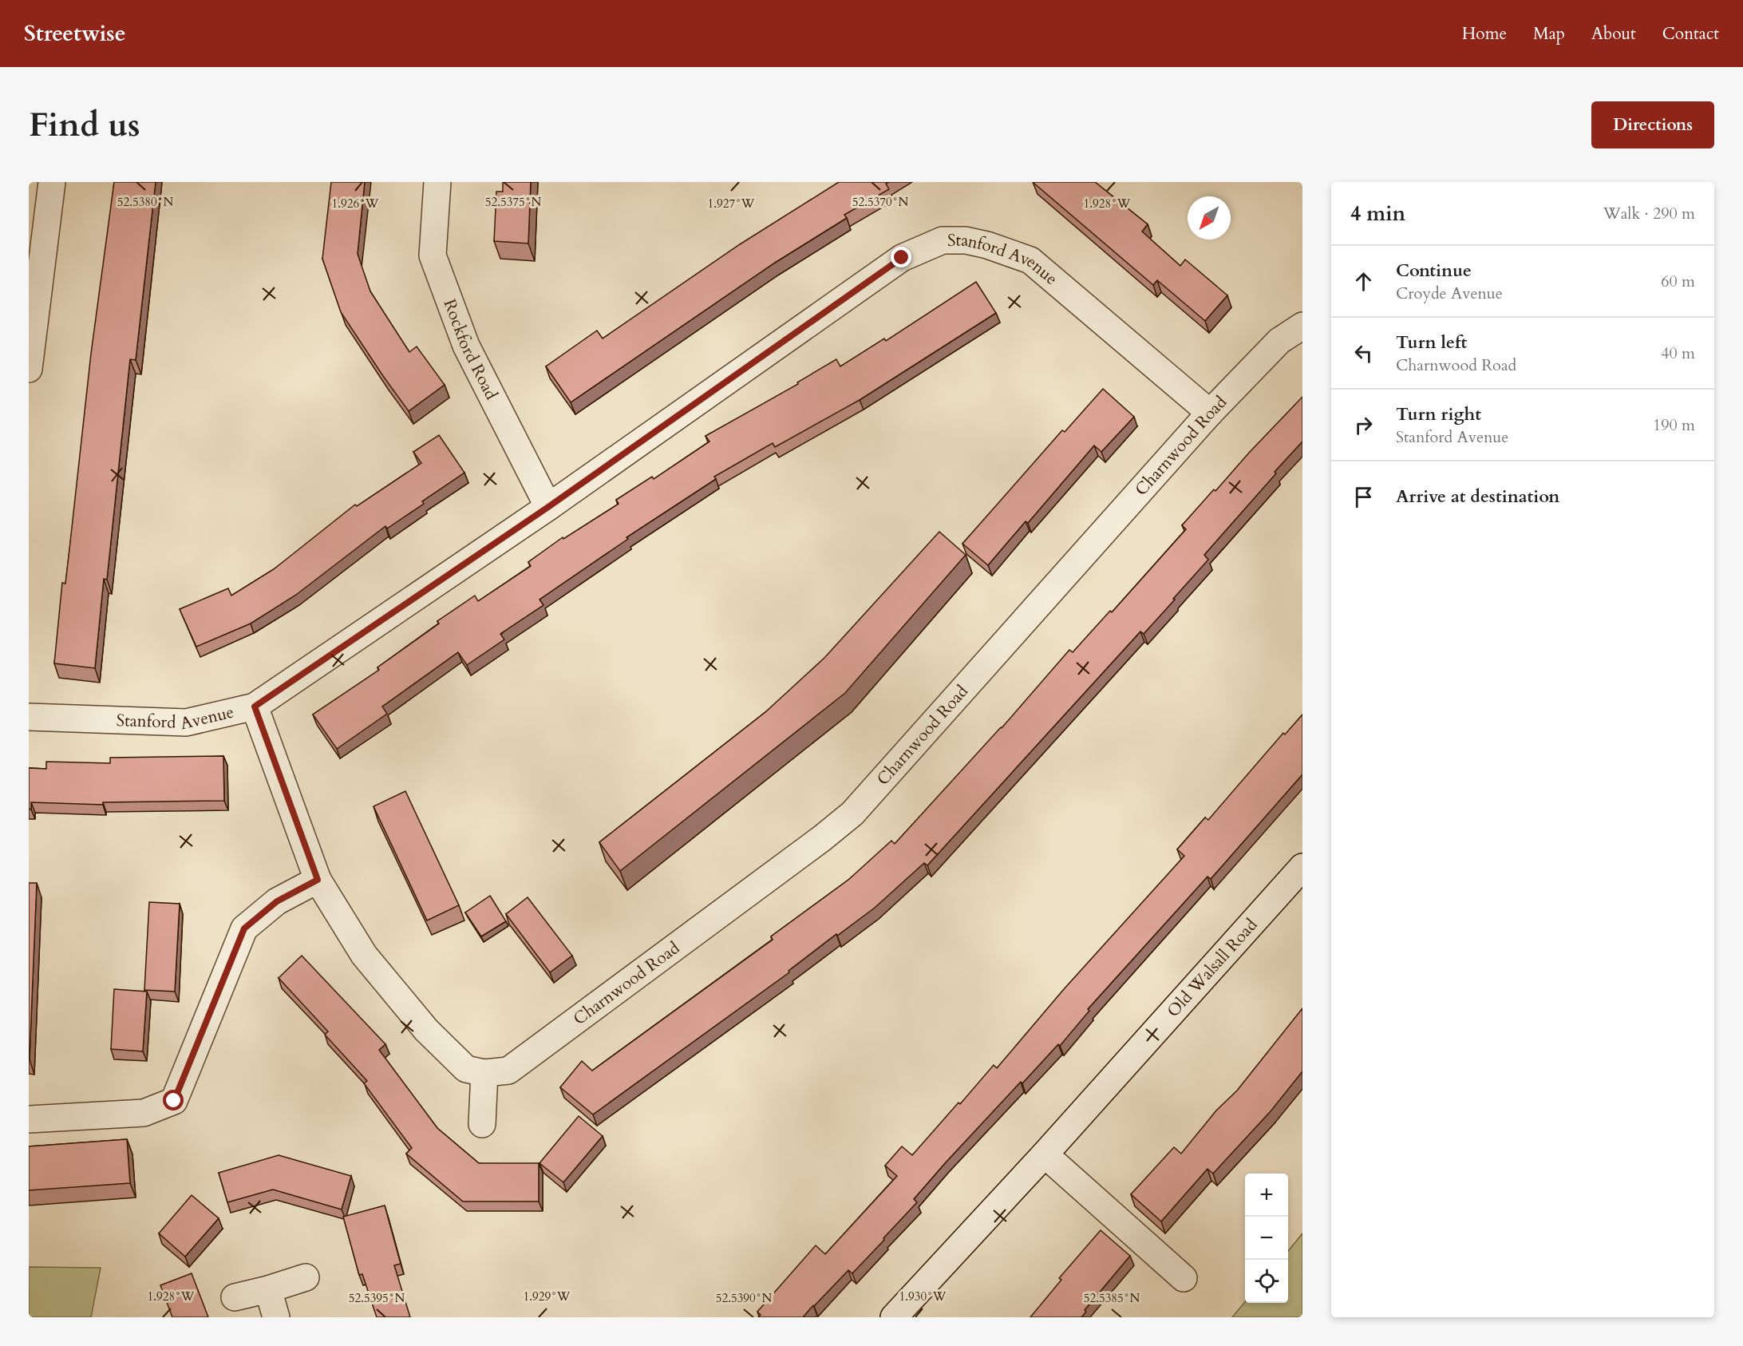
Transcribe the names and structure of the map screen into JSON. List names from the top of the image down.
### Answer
{
  "streets": {
    "street": [
      "Stanford Avenue",
      "Rockford Road",
      "Charnwood Road",
      "Old Walsall Road"
    ]
  },
  "crossings": [
    ["Stanford Avenue", "Rockford Road"],
    ["Stanford Avenue", "Charnwood Road"]
  ],
  "north": "bottom left",
  "page": {
    "header": "Streetwise",
    "nav": [
      "Home",
      "Map",
      "About",
      "Contact"
    ],
    "buttons": "Directions",
    "title": "Find us",
    "heading": ["4 min", "Walk · 290 m"],
    "list": [
      ["Continue", "Croyde Avenue", "60 m"],
      ["Turn left", "Charnwood Road", "40 m"],
      ["Turn right", "Stanford Avenue", "190 m"],
      "Arrive at destination"
    ],
    "map_buttons": ["+", "−"]
  },
  "coordinates": [
    "52.5380°N",
    "52.5375°N",
    "52.5370°N",
    "1.926°W",
    "1.927°W",
    "1.928°W",
    "1.929°W",
    "1.930°W",
    "52.5395°N",
    "52.5390°N",
    "52.5385°N"
  ]
}
